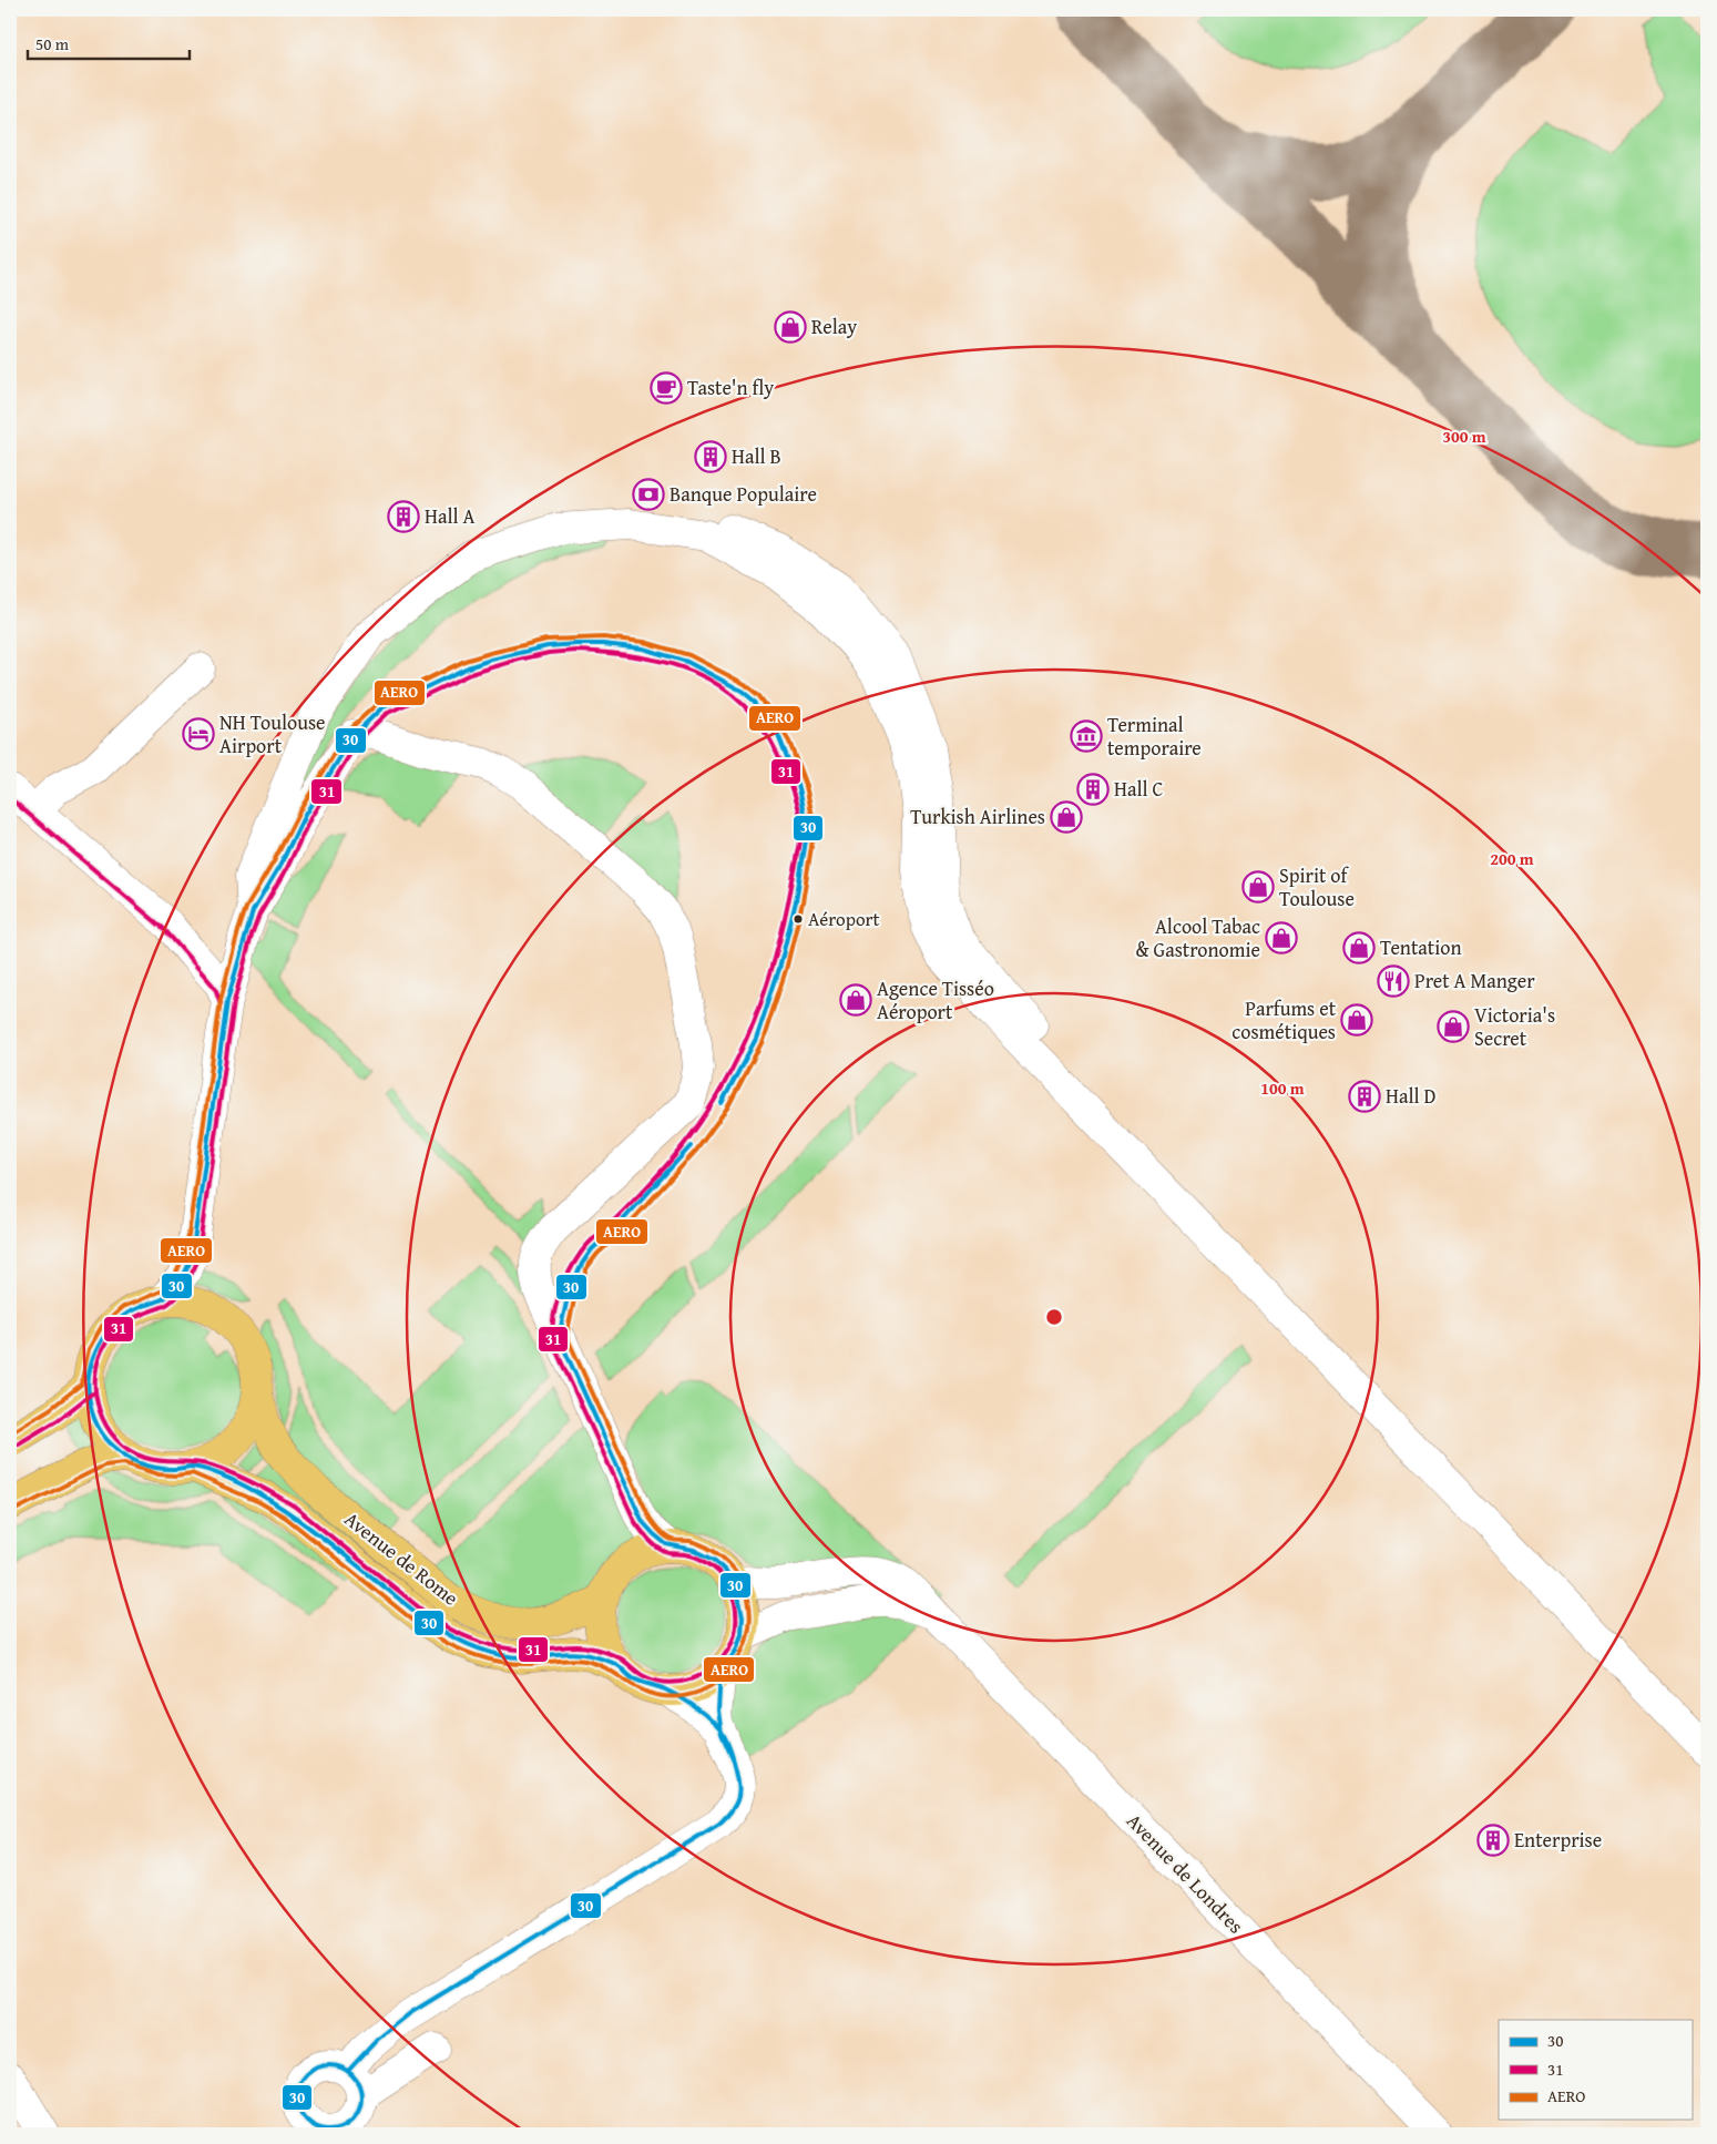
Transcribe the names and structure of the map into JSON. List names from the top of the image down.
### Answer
{
  "streets": {
    "main road": ["Avenue de Rome"],
    "street": ["Avenue de Londres"]
  },
  "crossings": [
    ["Avenue de Rome", "Avenue de Londres"]
  ],
  "places": {
    "shop": [
      "Relay",
      "Turkish Airlines",
      "Spirit of Toulouse",
      "Alcool Tabac & Gastronomie",
      "Tentation",
      "Agence Tisséo Aéroport",
      "Parfums et cosmétiques",
      "Victoria's Secret"
    ],
    "cafe": ["Taste'n fly"],
    "building": [
      "Hall B",
      "Hall A",
      "Hall C",
      "Hall D",
      "Enterprise"
    ],
    "bank": ["Banque Populaire"],
    "hotel": ["NH Toulouse Airport"],
    "museum": ["Terminal temporaire"],
    "other": ["Aéroport"],
    "restaurant": ["Pret A Manger"]
  },
  "lines": ["transit line AERO", "transit line 30", "transit line 31"],
  "legend": ["30", "31", "AERO"],
  "scale_bar": "50 m",
  "rings": ["300 m", "200 m", "100 m"]
}
